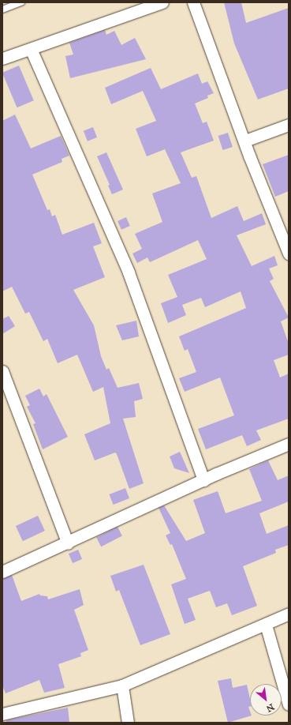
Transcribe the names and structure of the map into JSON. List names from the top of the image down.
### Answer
{
  "north": "bottom right"
}
